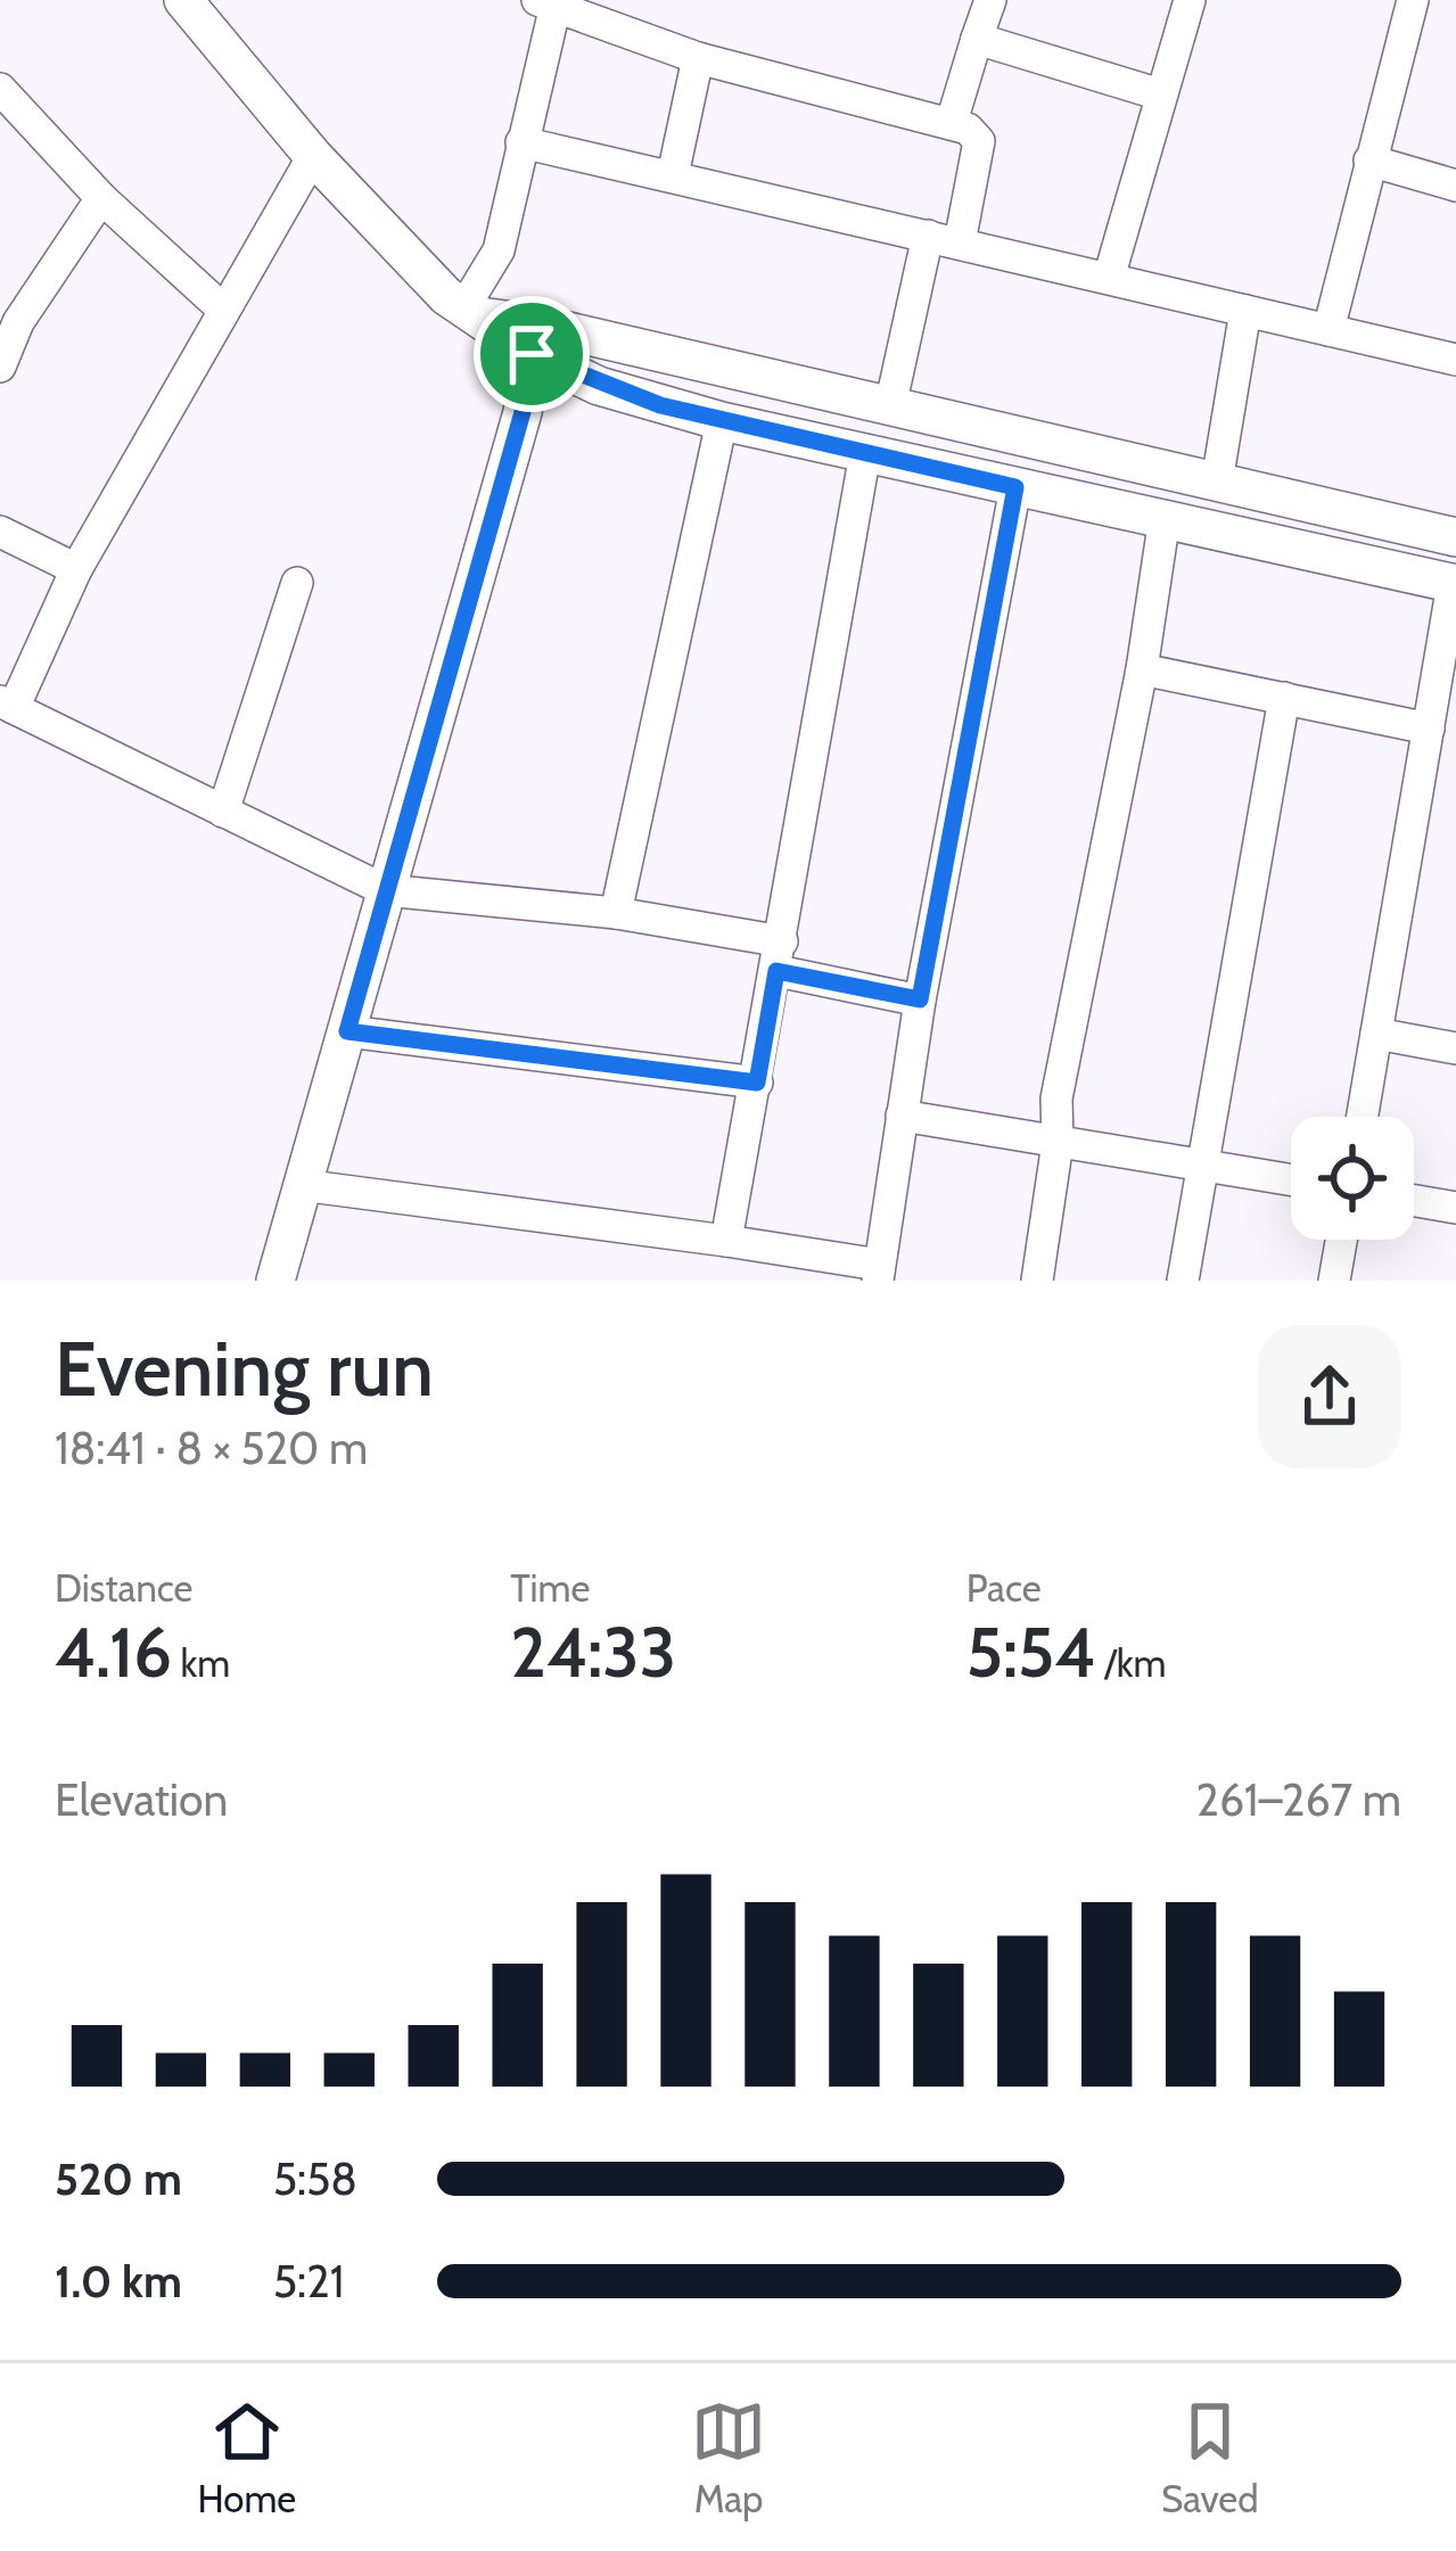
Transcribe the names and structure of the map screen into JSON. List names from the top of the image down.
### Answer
{
  "page": {
    "heading": ["Evening run", "18:41 · 8 × 520 m"],
    "stats": [
      ["Distance", "4.16 km"],
      ["Time", "24:33"],
      ["Pace", "5:54 /km"]
    ],
    "chart": ["Elevation", "261–267 m"],
    "list": [
      {
        "name": "520 m",
        "note": "5:58"
      },
      {
        "name": "1.0 km",
        "note": "5:21"
      }
    ],
    "tabs": ["Home", "Map", "Saved"]
  }
}
